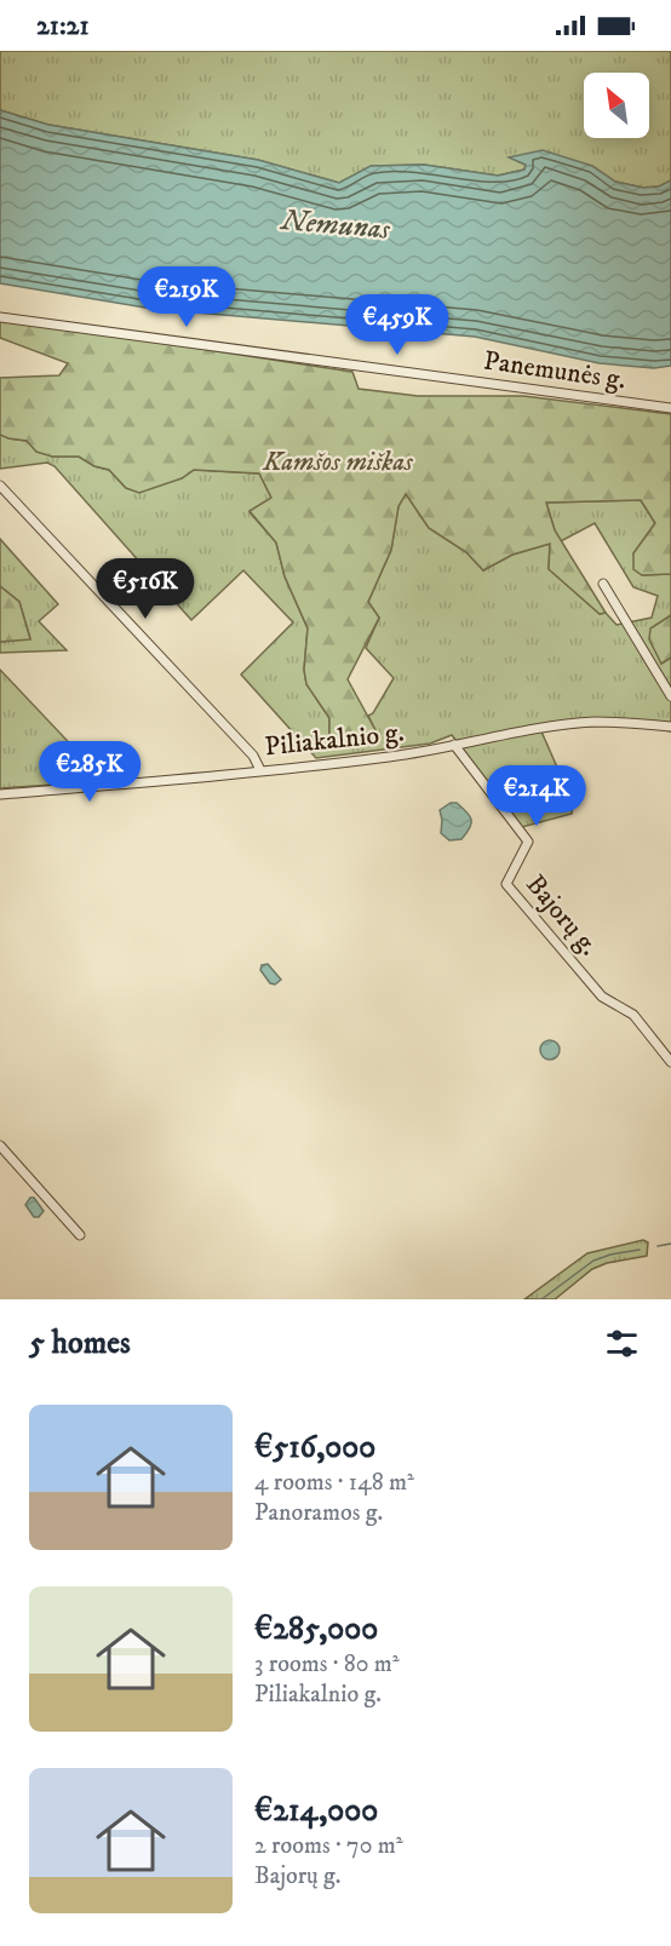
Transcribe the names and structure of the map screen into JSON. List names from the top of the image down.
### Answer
{
  "streets": {
    "street": ["Panemunės g.", "Piliakalnio g.", "Bajorų g."]
  },
  "crossings": [
    ["Piliakalnio g.", "Bajorų g."]
  ],
  "water": ["Nemunas"],
  "parks": ["Kamšos miškas"],
  "north": "top left",
  "page": {
    "status": "21:21",
    "price": [
      "€219K",
      "€459K",
      "€516K",
      "€285K",
      "€214K"
    ],
    "heading": "5 homes",
    "list": [
      {
        "name": "€516,000",
        "note": "4 rooms · 148 m² · Panoramos g."
      },
      {
        "name": "€285,000",
        "note": "3 rooms · 80 m² · Piliakalnio g."
      },
      {
        "name": "€214,000",
        "note": "2 rooms · 70 m² · Bajorų g."
      }
    ]
  }
}
